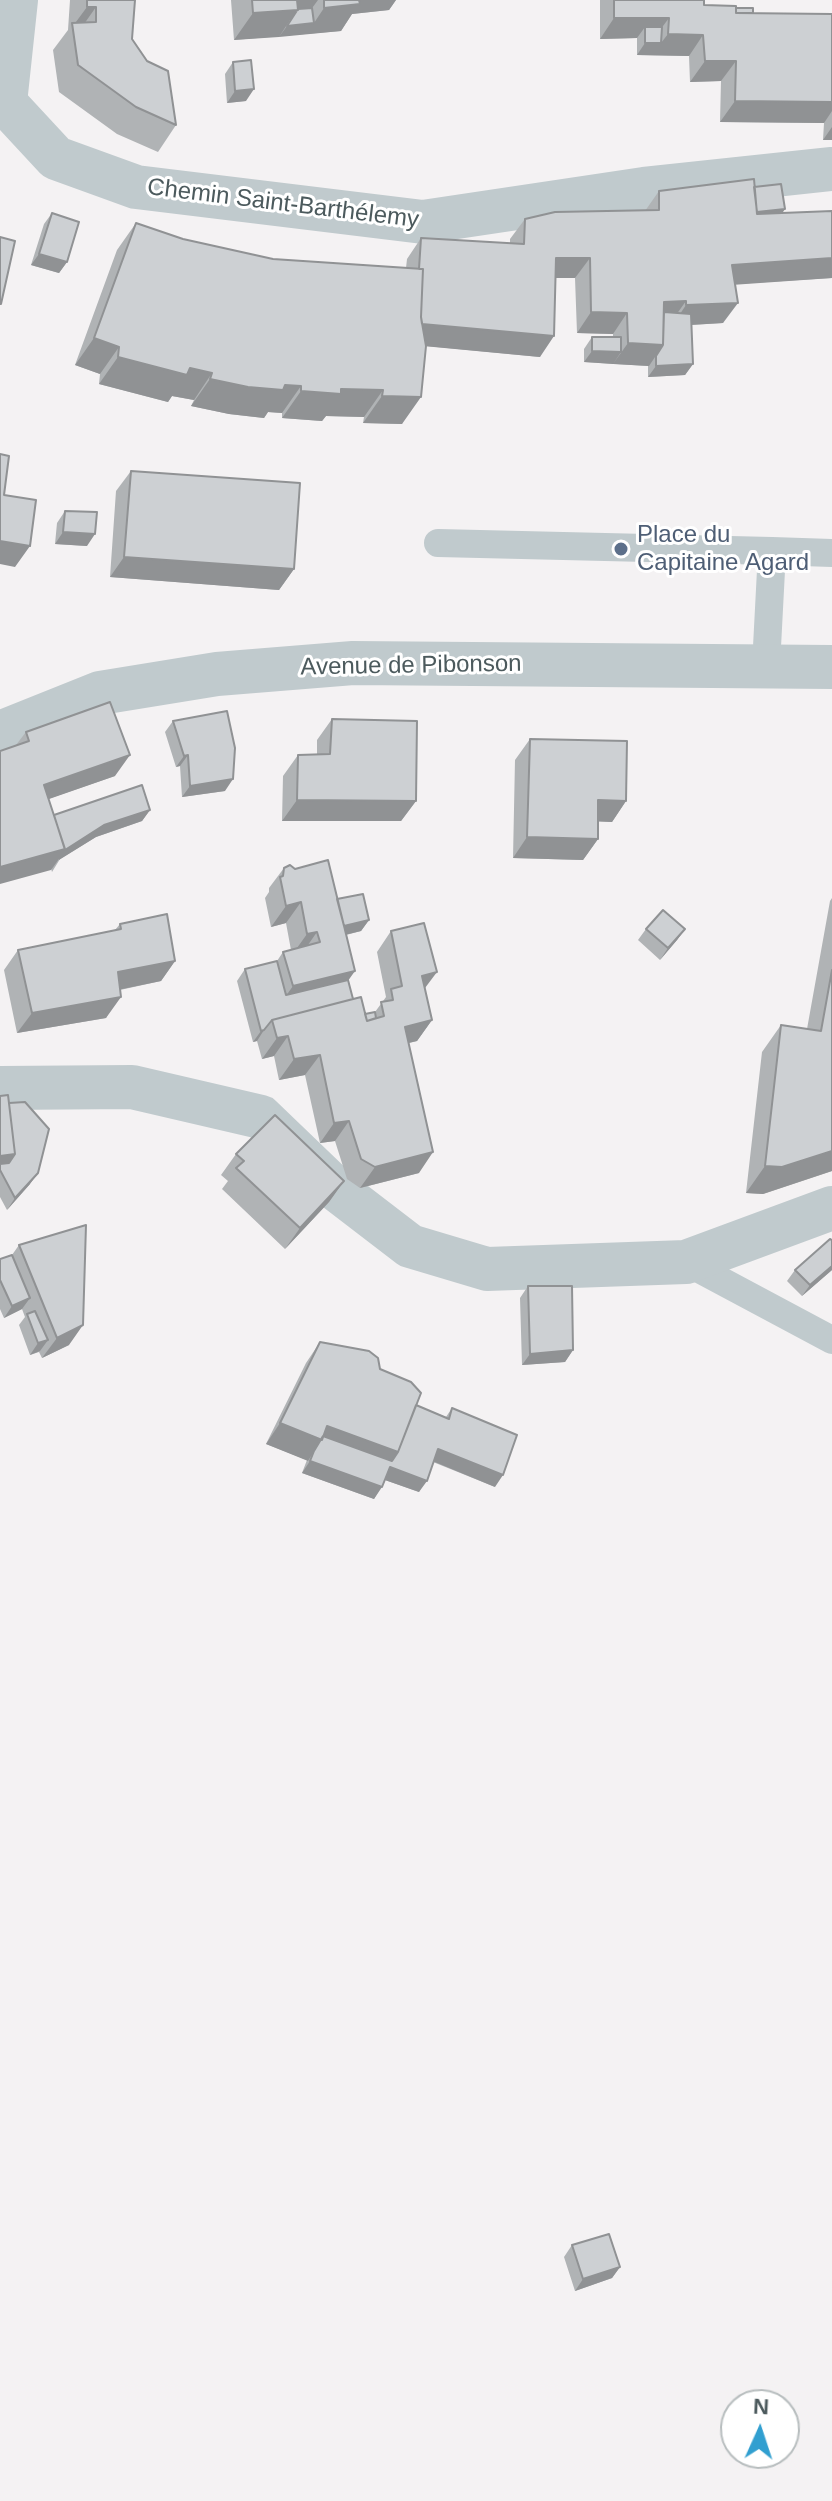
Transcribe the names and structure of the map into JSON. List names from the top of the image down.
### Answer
{
  "streets": {
    "street": ["Chemin Saint-Barthélemy", "Avenue de Pibonson"]
  },
  "places": ["Place du Capitaine Agard"],
  "north": "top"
}
